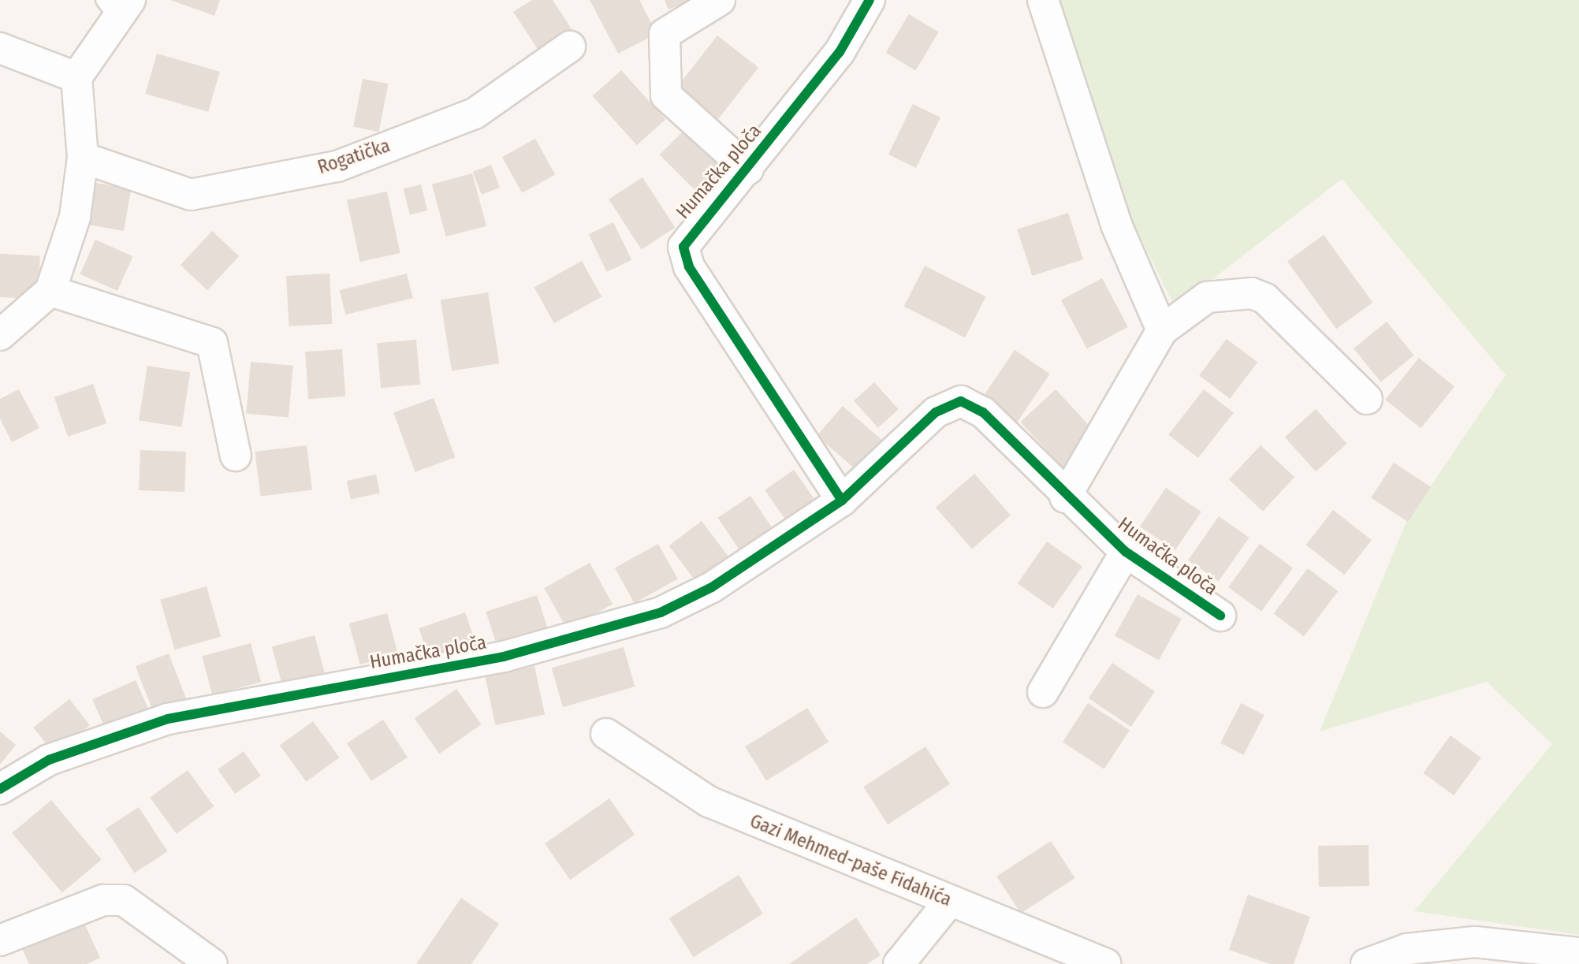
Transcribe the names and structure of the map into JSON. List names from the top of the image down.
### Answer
{
  "streets": {
    "street": ["Rogatička", "Humačka ploča", "Gazi Mehmed-paše Fidahića"]
  }
}
